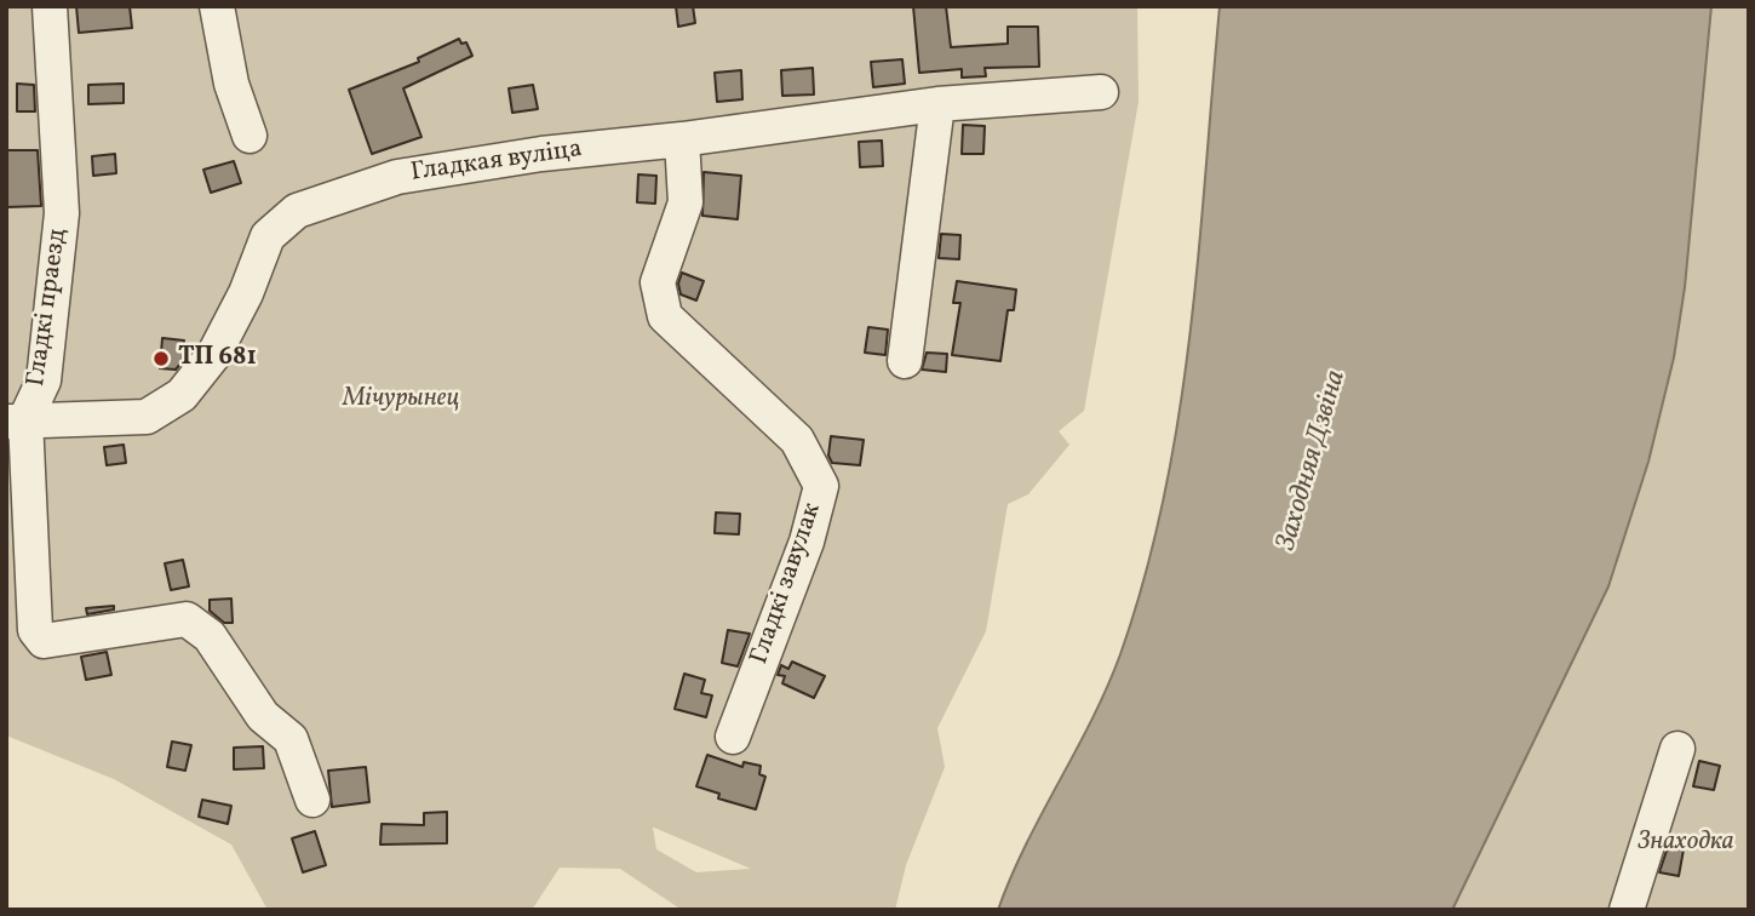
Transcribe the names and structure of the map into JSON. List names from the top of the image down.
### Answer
{
  "streets": {
    "lane": ["Гладкая вуліца", "Гладкі праезд", "Гладкі завулак"]
  },
  "crossings": [
    ["Гладкая вуліца", "Гладкі праезд"],
    ["Гладкая вуліца", "Гладкі завулак"]
  ],
  "water": ["Заходняя Дзвіна"],
  "parks": ["Мічурынец", "Знаходка"],
  "places": ["ТП 681"]
}
